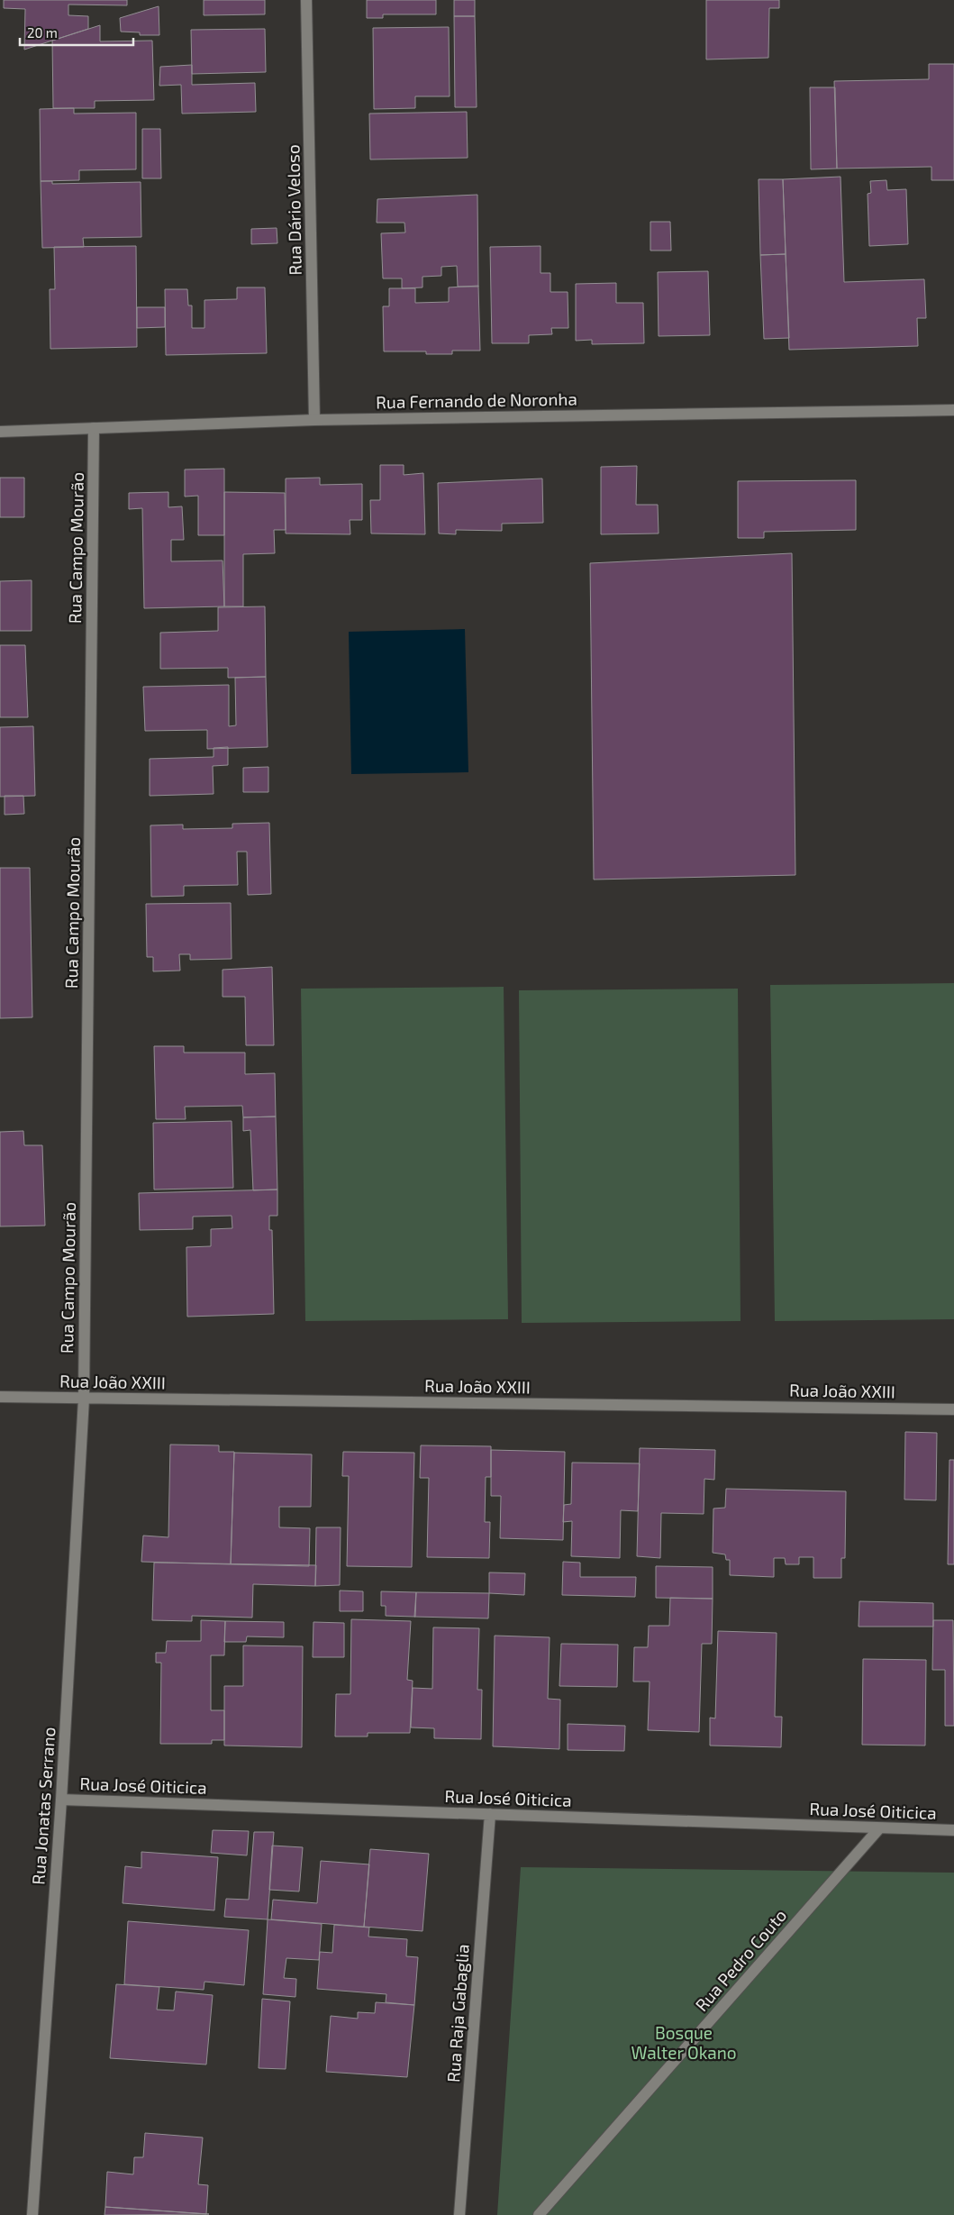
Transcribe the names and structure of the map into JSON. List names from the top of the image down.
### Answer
{
  "streets": {
    "street": [
      "Rua Dário Veloso",
      "Rua Fernando de Noronha",
      "Rua Campo Mourão",
      "Rua João XXIII",
      "Rua José Oiticica",
      "Rua Jonatas Serrano",
      "Rua Pedro Couto",
      "Rua Raja Gabaglia"
    ]
  },
  "crossings": [
    ["Rua Dário Veloso", "Rua Fernando de Noronha"],
    ["Rua Fernando de Noronha", "Rua Campo Mourão"],
    ["Rua Campo Mourão", "Rua João XXIII"],
    ["Rua Campo Mourão", "Rua Jonatas Serrano"],
    ["Rua João XXIII", "Rua Jonatas Serrano"],
    ["Rua José Oiticica", "Rua Jonatas Serrano"],
    ["Rua José Oiticica", "Rua Pedro Couto"],
    ["Rua José Oiticica", "Rua Raja Gabaglia"]
  ],
  "parks": ["Bosque Walter Okano"],
  "scale_bar": "20 m"
}
